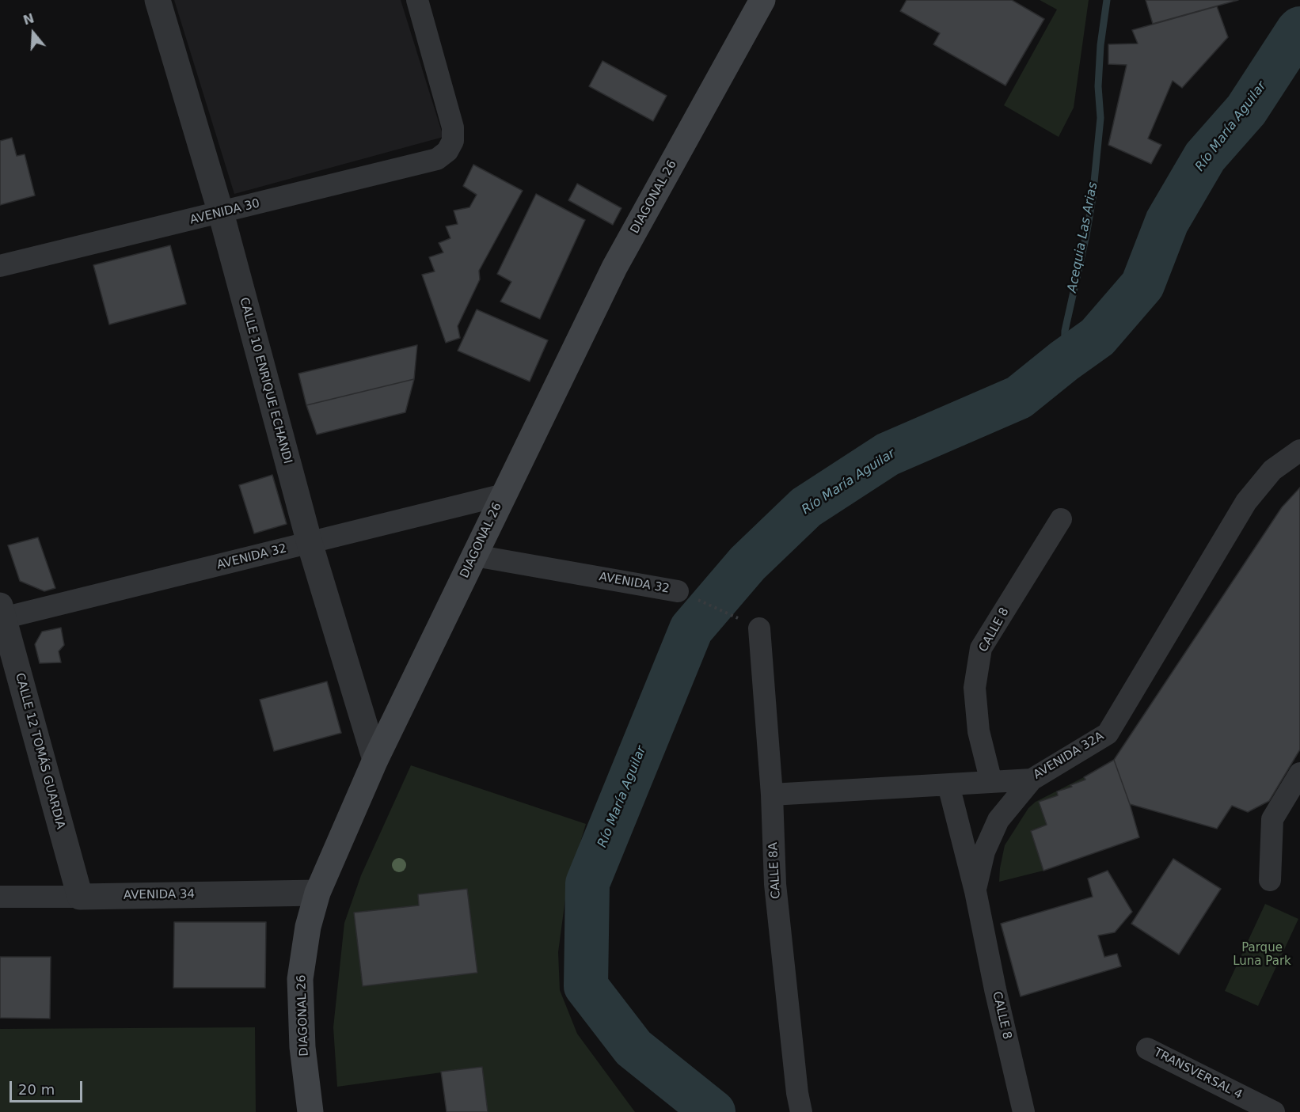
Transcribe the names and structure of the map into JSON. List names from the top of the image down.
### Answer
{
  "streets": {
    "main road": ["DIAGONAL 26"],
    "street": [
      "AVENIDA 30",
      "CALLE 10 ENRIQUE ECHANDI",
      "AVENIDA 32",
      "CALLE 8",
      "CALLE 12 TOMÁS GUARDIA",
      "AVENIDA 32A",
      "CALLE 8A",
      "AVENIDA 34",
      "TRANSVERSAL 4"
    ]
  },
  "crossings": [
    ["DIAGONAL 26", "CALLE 10 ENRIQUE ECHANDI"],
    ["DIAGONAL 26", "AVENIDA 32"],
    ["DIAGONAL 26", "AVENIDA 34"],
    ["AVENIDA 30", "CALLE 10 ENRIQUE ECHANDI"],
    ["CALLE 10 ENRIQUE ECHANDI", "AVENIDA 32"],
    ["AVENIDA 32", "CALLE 12 TOMÁS GUARDIA"],
    ["AVENIDA 32", "CALLE 8A"],
    ["CALLE 8", "AVENIDA 32A"],
    ["CALLE 12 TOMÁS GUARDIA", "AVENIDA 34"],
    ["AVENIDA 32A", "CALLE 8A"]
  ],
  "water": ["Río María Aguilar", "Acequia Las Arias"],
  "parks": ["Parque Luna Park"],
  "scale_bar": "20 m",
  "north": "top"
}
